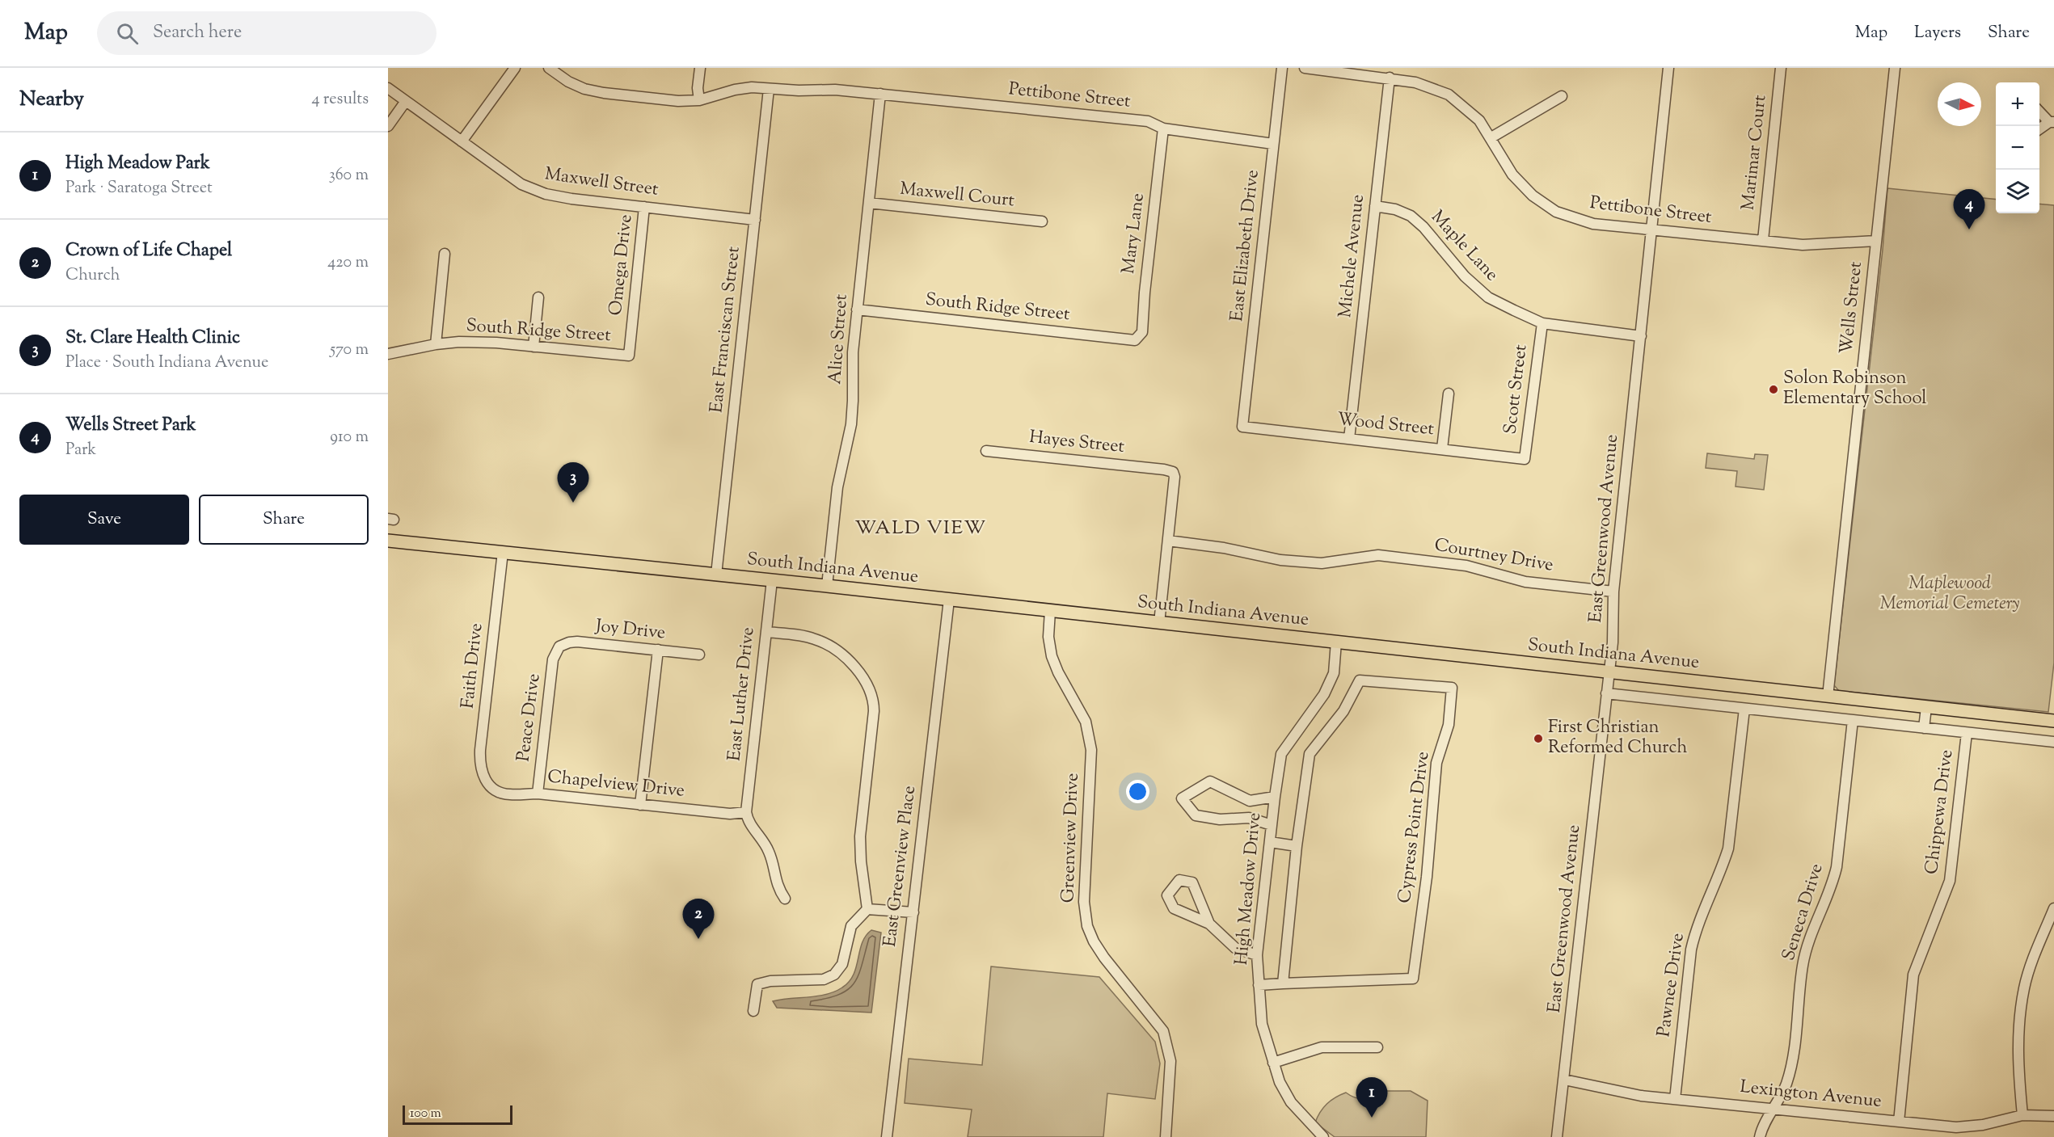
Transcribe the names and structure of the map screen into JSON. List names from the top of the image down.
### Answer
{
  "streets": {
    "main road": ["South Indiana Avenue"],
    "street": [
      "Pettibone Street",
      "Marimar Court",
      "Maxwell Street",
      "Maxwell Court",
      "Mary Lane",
      "East Elizabeth Drive",
      "Maple Lane",
      "Michele Avenue",
      "Omega Drive",
      "South Ridge Street",
      "Wells Street",
      "East Franciscan Street",
      "Alice Street",
      "Scott Street",
      "Wood Street",
      "Hayes Street",
      "East Greenwood Avenue",
      "Courtney Drive",
      "Joy Drive",
      "Faith Drive",
      "East Luther Drive",
      "Peace Drive",
      "Chapelview Drive",
      "Chippewa Drive",
      "Cypress Point Drive",
      "Greenview Drive",
      "East Greenview Place",
      "High Meadow Drive",
      "Seneca Drive",
      "Pawnee Drive",
      "Lexington Avenue"
    ]
  },
  "crossings": [
    ["Pettibone Street", "Marimar Court"],
    ["Pettibone Street", "Mary Lane"],
    ["Pettibone Street", "East Elizabeth Drive"],
    ["Pettibone Street", "Michele Avenue"],
    ["Pettibone Street", "Wells Street"],
    ["Pettibone Street", "East Franciscan Street"],
    ["Pettibone Street", "Alice Street"],
    ["Pettibone Street", "East Greenwood Avenue"],
    ["Maxwell Street", "Omega Drive"],
    ["Maxwell Street", "East Franciscan Street"],
    ["Maxwell Court", "Alice Street"],
    ["Mary Lane", "South Ridge Street"],
    ["East Elizabeth Drive", "Wood Street"],
    ["Maple Lane", "Michele Avenue"],
    ["Maple Lane", "Scott Street"],
    ["Maple Lane", "East Greenwood Avenue"],
    ["Michele Avenue", "Wood Street"],
    ["Omega Drive", "South Ridge Street"],
    ["South Ridge Street", "Alice Street"],
    ["Wells Street", "South Indiana Avenue"],
    ["East Franciscan Street", "South Indiana Avenue"],
    ["Alice Street", "South Indiana Avenue"],
    ["Scott Street", "Wood Street"],
    ["Hayes Street", "Courtney Drive"],
    ["East Greenwood Avenue", "Courtney Drive"],
    ["East Greenwood Avenue", "South Indiana Avenue"],
    ["East Greenwood Avenue", "Lexington Avenue"],
    ["South Indiana Avenue", "Faith Drive"],
    ["South Indiana Avenue", "East Luther Drive"],
    ["South Indiana Avenue", "Greenview Drive"],
    ["South Indiana Avenue", "East Greenview Place"],
    ["South Indiana Avenue", "High Meadow Drive"],
    ["Joy Drive", "Peace Drive"],
    ["Faith Drive", "Chapelview Drive"],
    ["East Luther Drive", "Chapelview Drive"],
    ["Peace Drive", "Chapelview Drive"],
    ["Chippewa Drive", "Lexington Avenue"],
    ["Seneca Drive", "Lexington Avenue"],
    ["Pawnee Drive", "Lexington Avenue"]
  ],
  "districts": ["WALD VIEW"],
  "parks": ["Maplewood Memorial Cemetery"],
  "places": ["Solon Robinson Elementary School", "First Christian Reformed Church"],
  "scale_bar": "100 m",
  "north": "right",
  "page": {
    "header": "Map",
    "search": "Search here",
    "nav": ["Map", "Layers", "Share"],
    "heading": ["Nearby", "4 results"],
    "map_buttons": ["+", "−"],
    "list": [
      {
        "mark": "1",
        "name": "High Meadow Park",
        "note": "Park · Saratoga Street",
        "value": "360 m"
      },
      {
        "mark": "2",
        "name": "Crown of Life Chapel",
        "note": "Church",
        "value": "420 m"
      },
      {
        "mark": "3",
        "name": "St. Clare Health Clinic",
        "note": "Place · South Indiana Avenue",
        "value": "570 m"
      },
      {
        "mark": "4",
        "name": "Wells Street Park",
        "note": "Park",
        "value": "910 m"
      }
    ],
    "pins": [
      "4",
      "3",
      "2",
      "1"
    ],
    "buttons": ["Save", "Share"],
    "scale": "100 m"
  }
}
